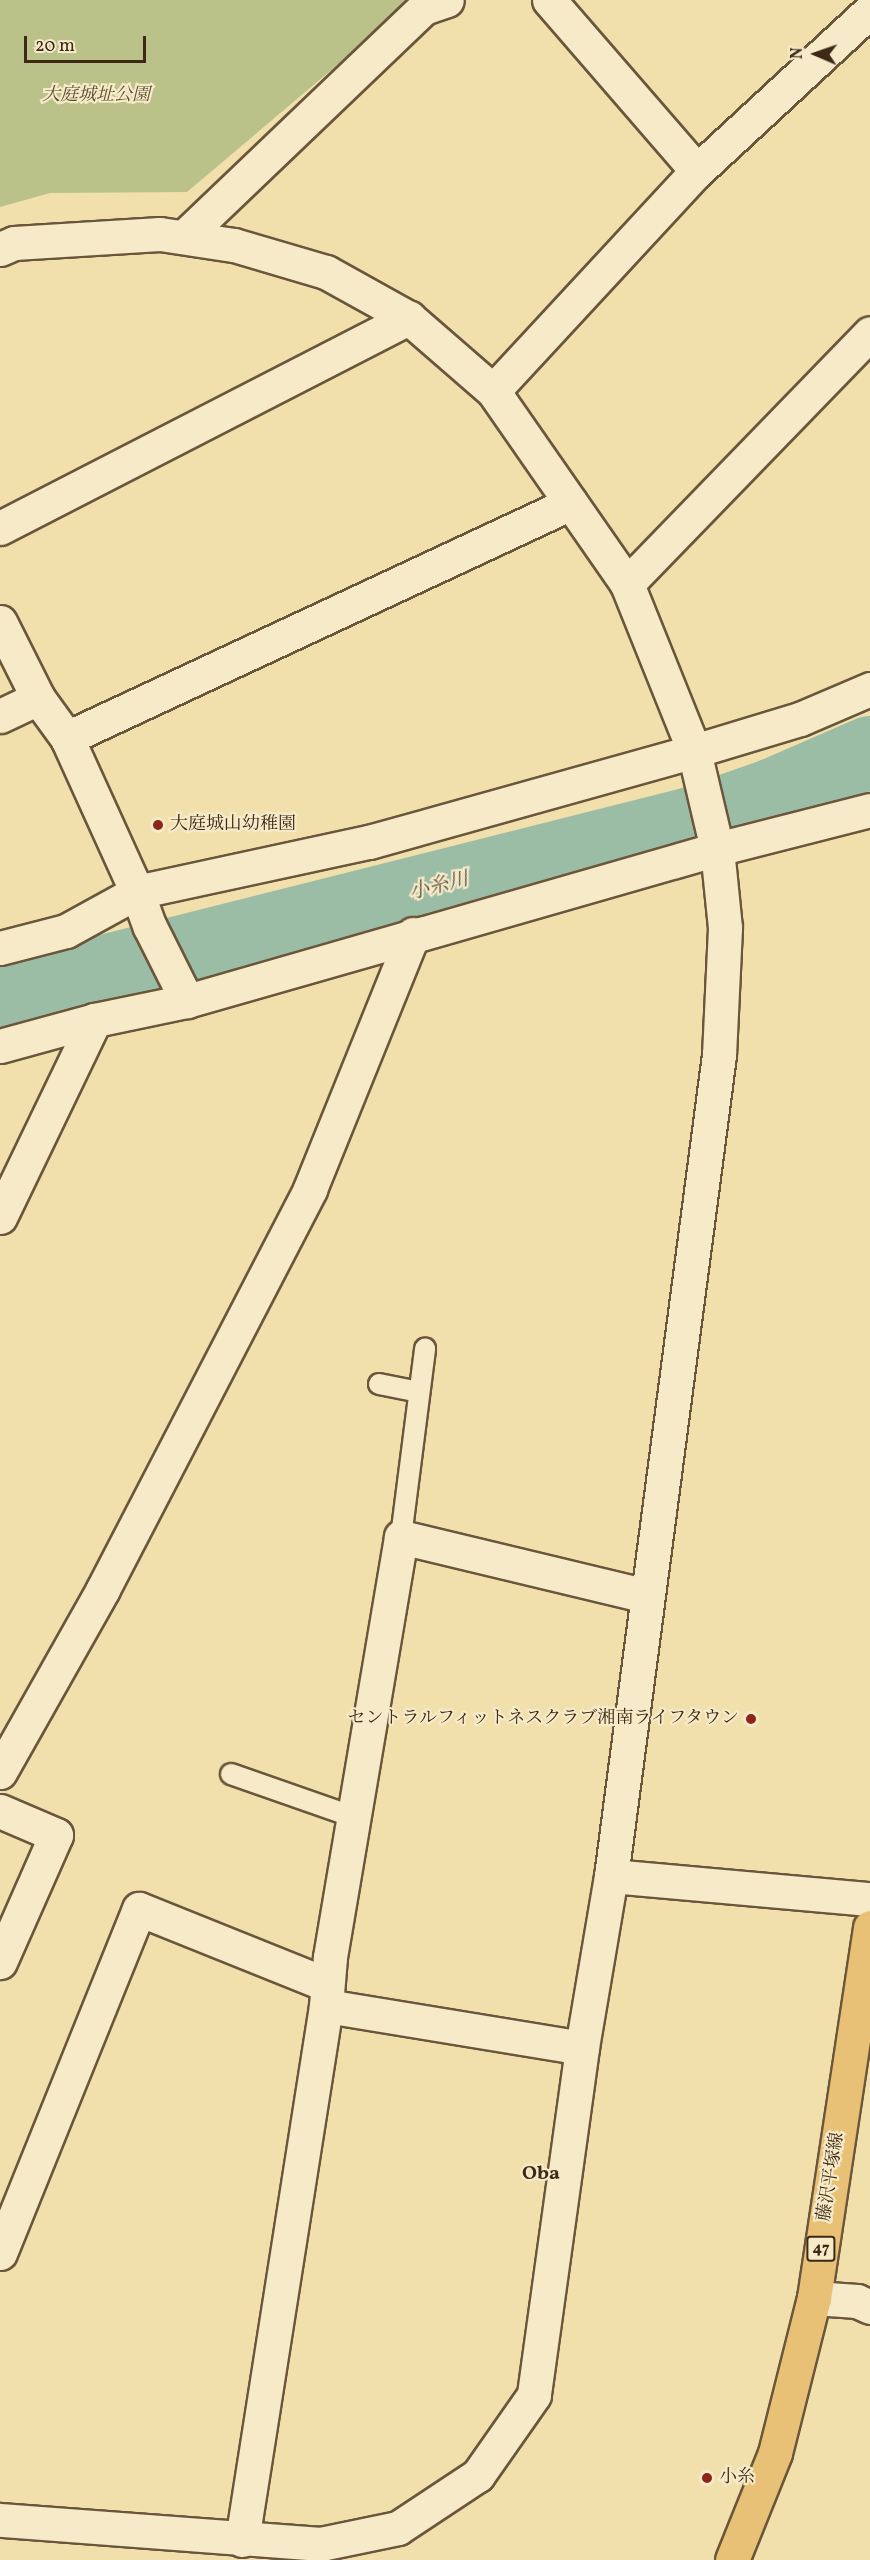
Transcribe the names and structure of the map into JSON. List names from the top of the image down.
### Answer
{
  "streets": {
    "main road": ["藤沢平塚線", "47"]
  },
  "districts": ["Oba"],
  "water": ["小糸川"],
  "parks": ["大庭城址公園"],
  "places": ["大庭城山幼稚園", "セントラルフィットネスクラブ湘南ライフタウン", "小糸"],
  "scale_bar": "20 m",
  "north": "left"
}
